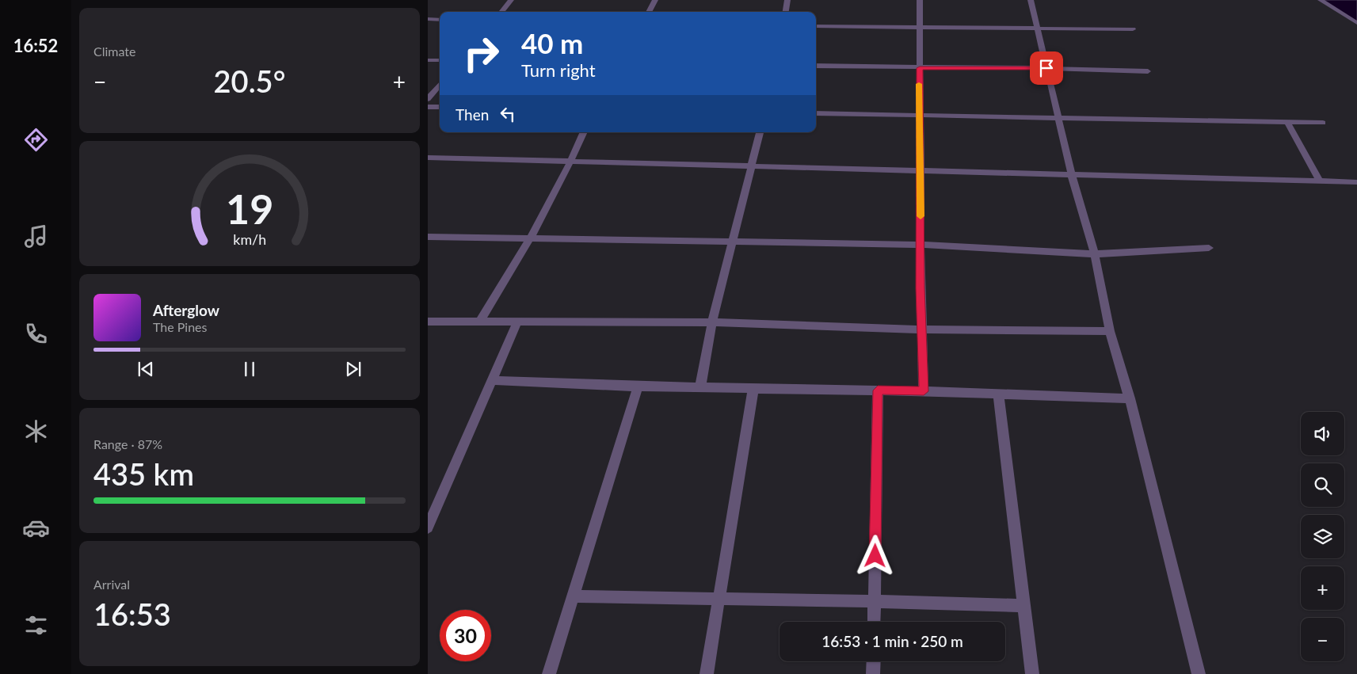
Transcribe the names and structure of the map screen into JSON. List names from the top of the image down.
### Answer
{
  "page": {
    "tabs": "16:52",
    "tile": [
      "Climate",
      ["Range · 87%", "435 km"],
      ["Arrival", "16:53"]
    ],
    "turn": ["40 m", "Turn right"],
    "heat": ["−", "20.5°", "+"],
    "then": "Then",
    "song": ["Afterglow", "The Pines"],
    "map_buttons": ["+", "−"],
    "limit": "30",
    "trip": "16:53 · 1 min · 250 m",
    "gauge": ["19", "km/h"]
  }
}
